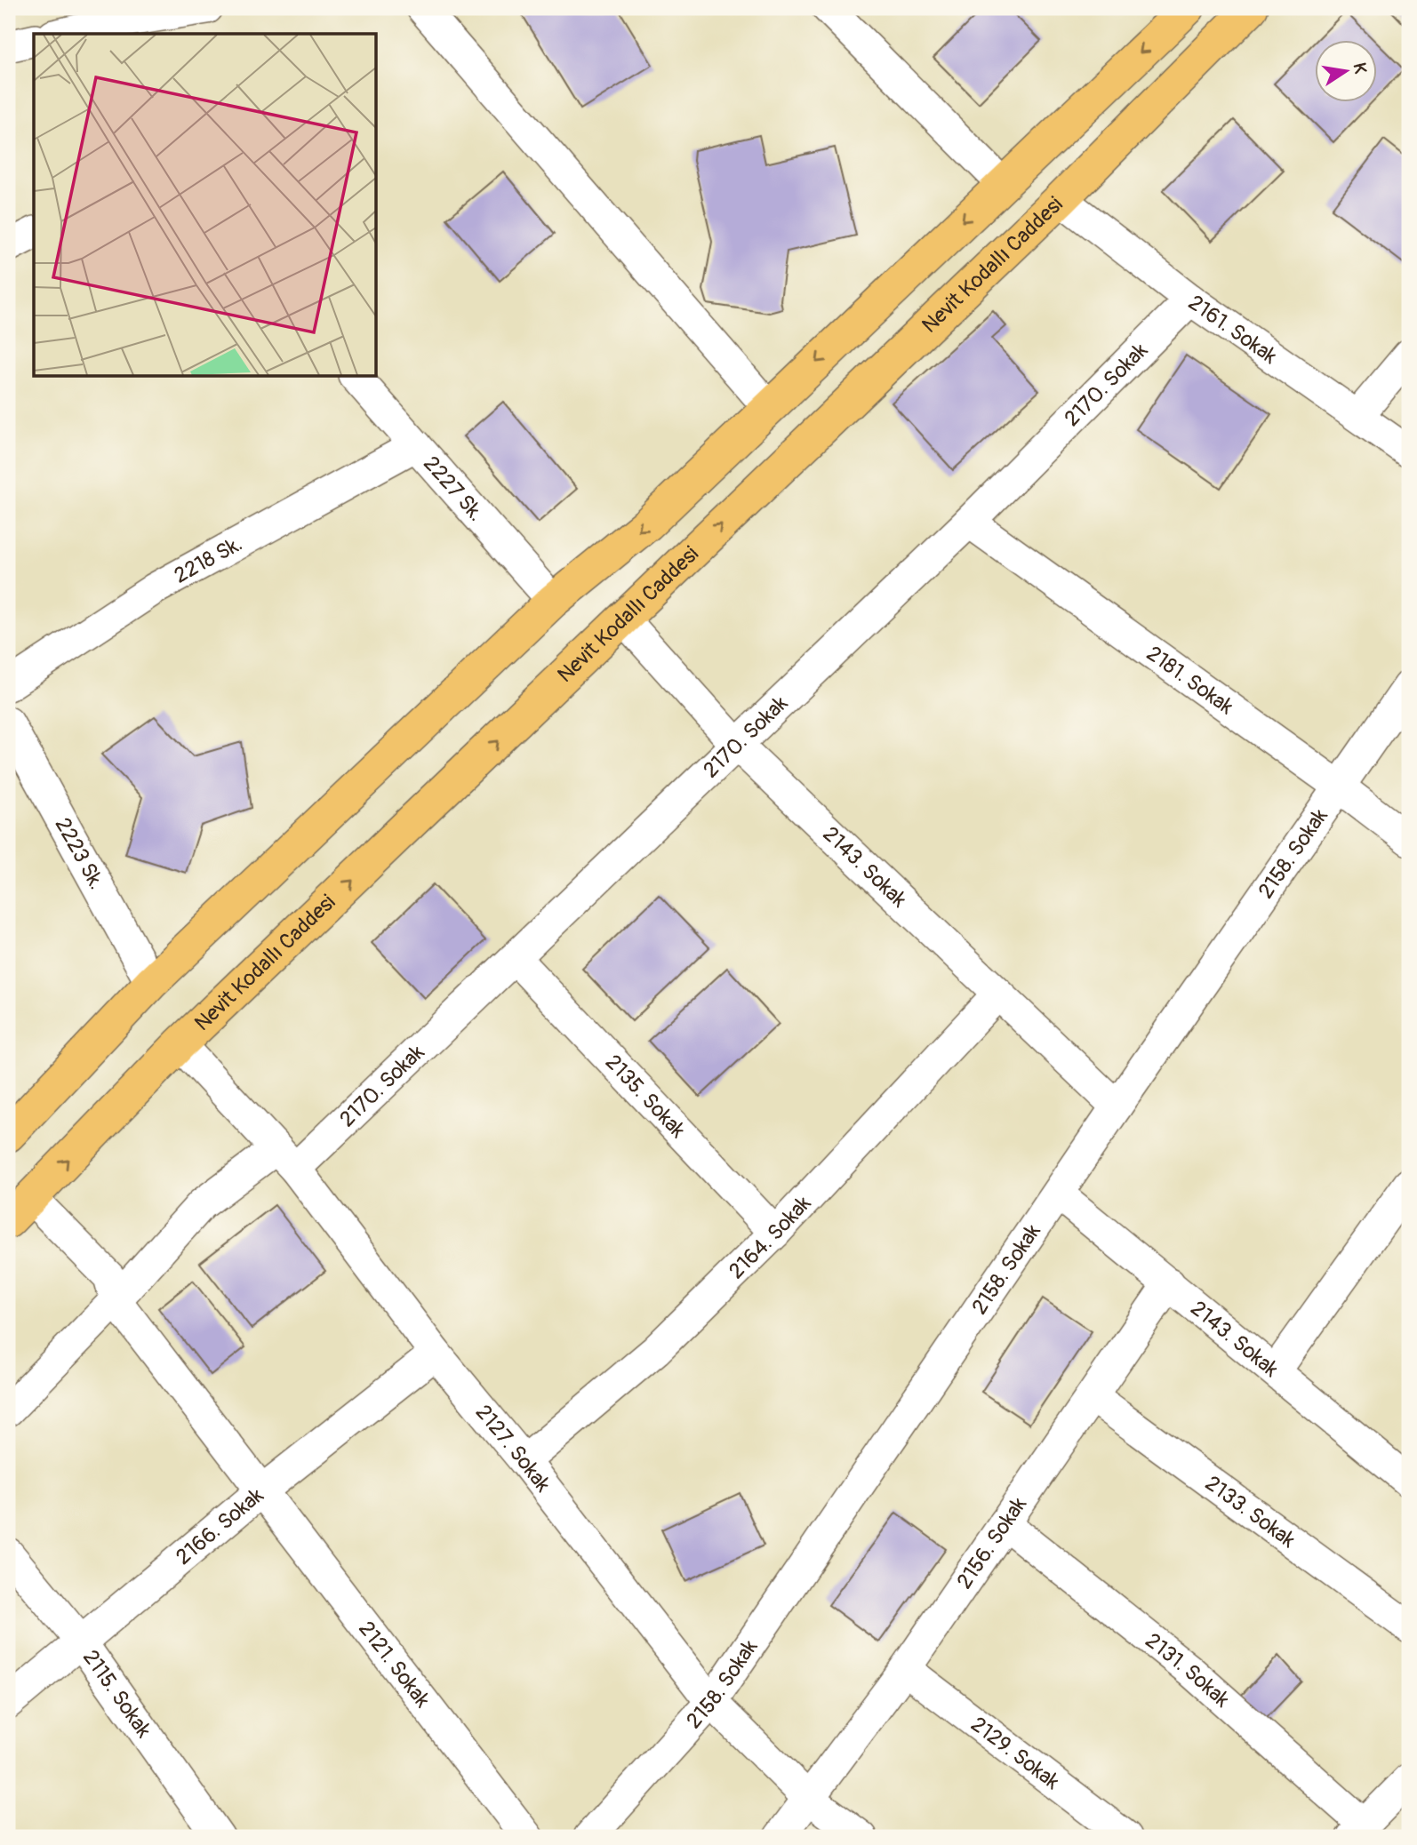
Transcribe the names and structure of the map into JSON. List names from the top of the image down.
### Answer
{
  "streets": {
    "main road": ["Nevit Kodallı Caddesi"],
    "street": [
      "2161. Sokak",
      "2170. Sokak",
      "2227 Sk.",
      "2218 Sk.",
      "2181. Sokak",
      "2158. Sokak",
      "2223 Sk.",
      "2143. Sokak",
      "2135. Sokak",
      "2164. Sokak",
      "2127. Sokak",
      "2133. Sokak",
      "2166. Sokak",
      "2156. Sokak",
      "2121. Sokak",
      "2131. Sokak",
      "2115. Sokak",
      "2129. Sokak"
    ]
  },
  "crossings": [
    ["Nevit Kodallı Caddesi", "2161. Sokak"],
    ["Nevit Kodallı Caddesi", "2143. Sokak"],
    ["Nevit Kodallı Caddesi", "2127. Sokak"],
    ["Nevit Kodallı Caddesi", "2121. Sokak"],
    ["2161. Sokak", "2170. Sokak"],
    ["2170. Sokak", "2181. Sokak"],
    ["2170. Sokak", "2143. Sokak"],
    ["2170. Sokak", "2135. Sokak"],
    ["2170. Sokak", "2127. Sokak"],
    ["2170. Sokak", "2121. Sokak"],
    ["2227 Sk.", "2218 Sk."],
    ["2181. Sokak", "2158. Sokak"],
    ["2158. Sokak", "2143. Sokak"],
    ["2158. Sokak", "2127. Sokak"],
    ["2143. Sokak", "2164. Sokak"],
    ["2143. Sokak", "2156. Sokak"],
    ["2135. Sokak", "2164. Sokak"],
    ["2164. Sokak", "2127. Sokak"],
    ["2127. Sokak", "2166. Sokak"],
    ["2127. Sokak", "2156. Sokak"],
    ["2133. Sokak", "2156. Sokak"],
    ["2166. Sokak", "2121. Sokak"],
    ["2166. Sokak", "2115. Sokak"],
    ["2156. Sokak", "2131. Sokak"],
    ["2156. Sokak", "2129. Sokak"]
  ],
  "north": "right"
}
